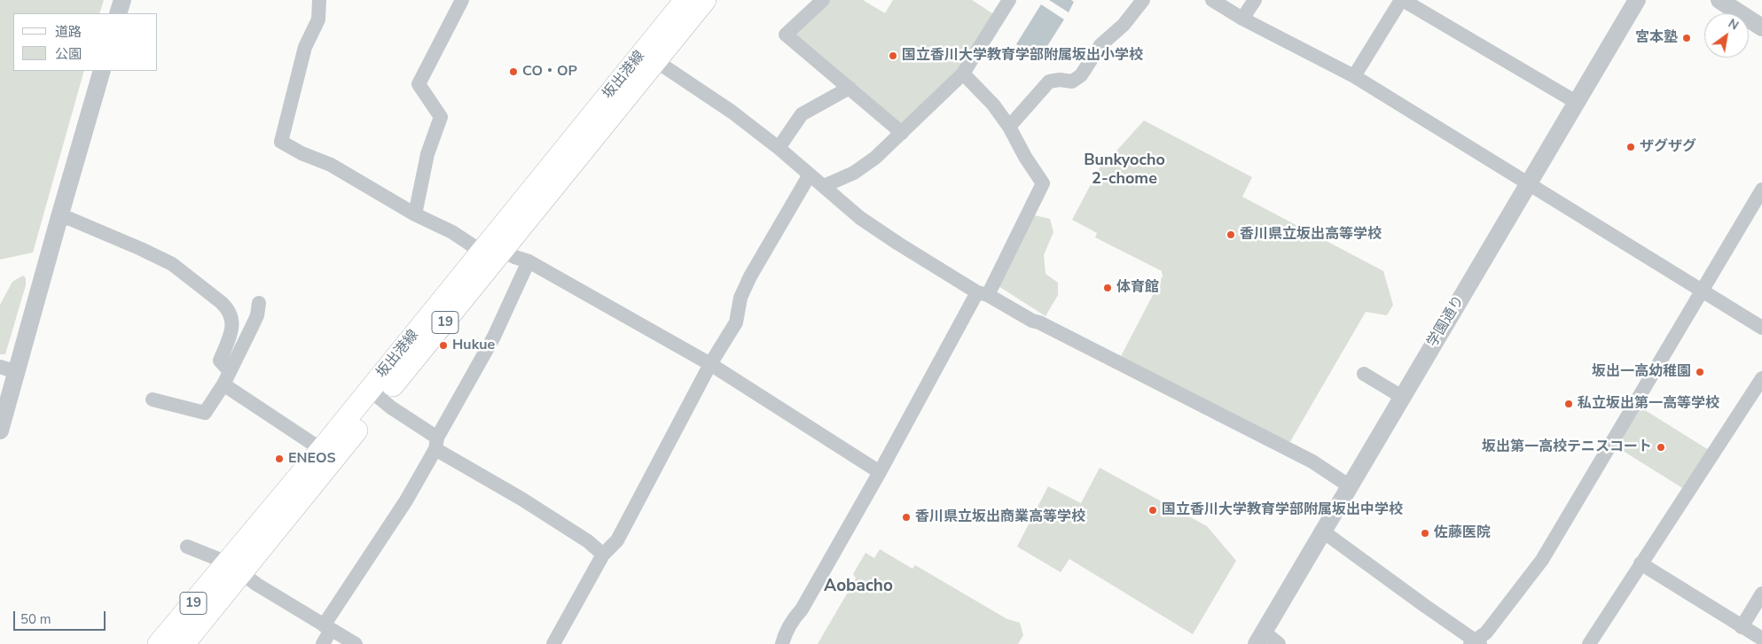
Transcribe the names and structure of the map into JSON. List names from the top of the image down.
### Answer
{
  "streets": {
    "main road": ["坂出港線", "19"],
    "street": ["学園通り"]
  },
  "districts": ["Bunkyocho 2-chome", "Aobacho"],
  "places": [
    "宮本塾",
    "国立香川大学教育学部附属坂出小学校",
    "CO・OP",
    "ザグザグ",
    "香川県立坂出高等学校",
    "体育館",
    "Hukue",
    "坂出一高幼稚園",
    "私立坂出第一高等学校",
    "坂出第一高校テニスコート",
    "ENEOS",
    "国立香川大学教育学部附属坂出中学校",
    "香川県立坂出商業高等学校",
    "佐藤医院"
  ],
  "legend": ["道路", "公園"],
  "scale_bar": "50 m",
  "north": "top right"
}
